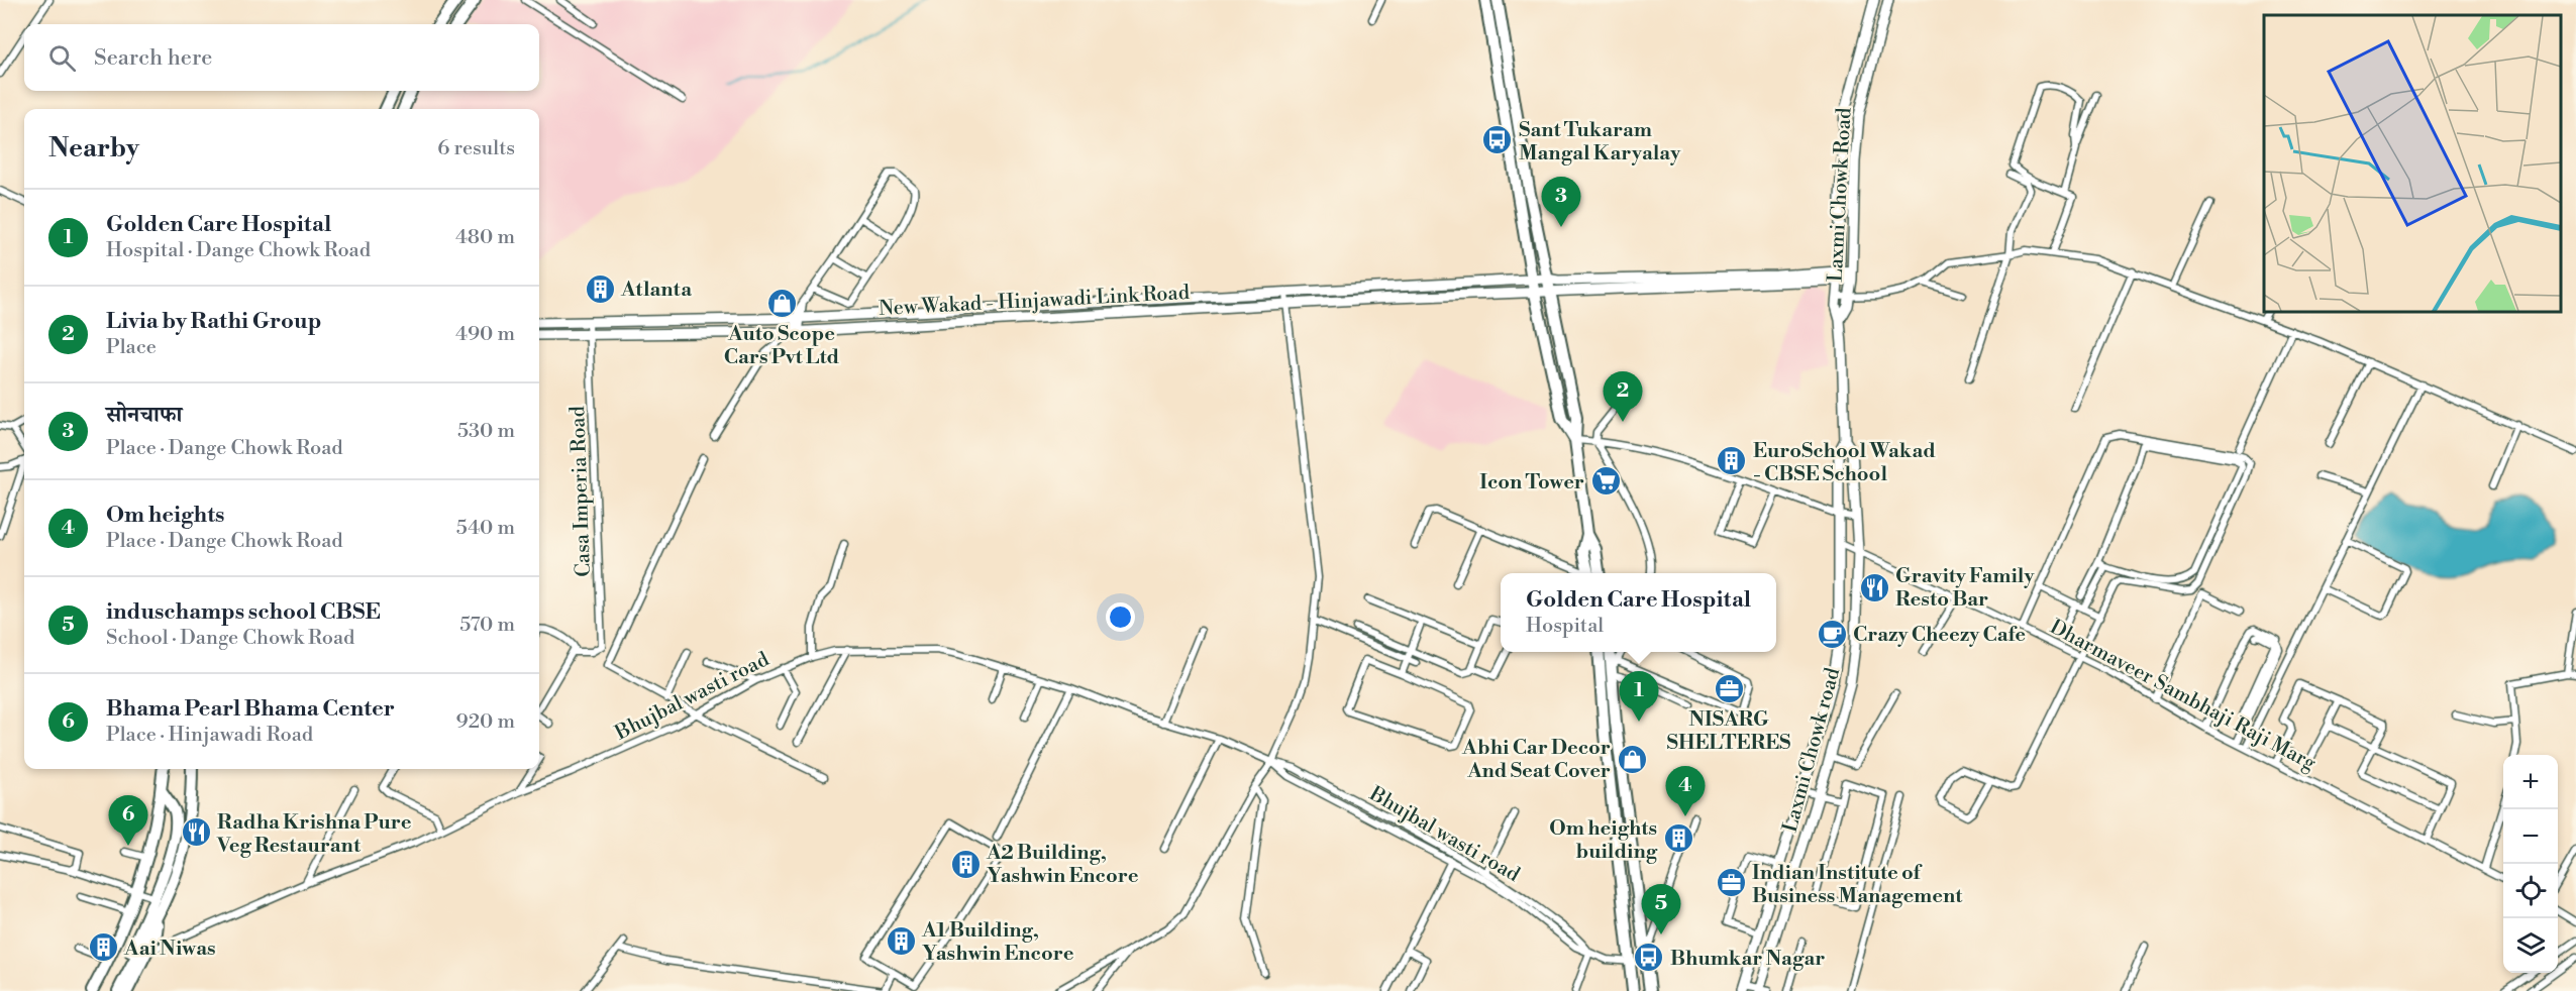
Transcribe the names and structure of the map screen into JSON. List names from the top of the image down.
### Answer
{
  "streets": {
    "main road": ["Laxmi Chowk Road", "New Wakad - Hinjawadi Link Road", "Laxmi Chowk road"],
    "street": ["Casa Imperia Road", "Dharmaveer Sambhaji Raji Marg", "Bhujbal wasti road"]
  },
  "crossings": [
    ["Laxmi Chowk Road", "New Wakad - Hinjawadi Link Road"],
    ["Laxmi Chowk Road", "Laxmi Chowk road"],
    ["New Wakad - Hinjawadi Link Road", "Casa Imperia Road"],
    ["Dharmaveer Sambhaji Raji Marg", "Laxmi Chowk road"]
  ],
  "places": {
    "bus stop": ["Sant Tukaram Mangal Karyalay", "Bhumkar Nagar"],
    "building": [
      "Atlanta",
      "EuroSchool Wakad - CBSE School",
      "Om heights building",
      "A2 Building, Yashwin Encore",
      "A1 Building, Yashwin Encore",
      "Aai Niwas"
    ],
    "shop": ["Auto Scope Cars Pvt Ltd", "Abhi Car Decor And Seat Cover"],
    "supermarket": ["Icon Tower"],
    "restaurant": ["Gravity Family Resto Bar", "Radha Krishna Pure Veg Restaurant"],
    "cafe": ["Crazy Cheezy Cafe"],
    "office": ["NISARG SHELTERES", "Indian Institute of Business Management"]
  },
  "page": {
    "search": "Search here",
    "heading": ["Nearby", "6 results"],
    "pins": [
      "3",
      "2",
      "1",
      "4",
      "6",
      "5"
    ],
    "list": [
      {
        "mark": "1",
        "name": "Golden Care Hospital",
        "note": "Hospital · Dange Chowk Road",
        "value": "480 m"
      },
      {
        "mark": "2",
        "name": "Livia by Rathi Group",
        "note": "Place",
        "value": "490 m"
      },
      {
        "mark": "3",
        "name": "सोनचाफा",
        "note": "Place · Dange Chowk Road",
        "value": "530 m"
      },
      {
        "mark": "4",
        "name": "Om heights",
        "note": "Place · Dange Chowk Road",
        "value": "540 m"
      },
      {
        "mark": "5",
        "name": "induschamps school CBSE",
        "note": "School · Dange Chowk Road",
        "value": "570 m"
      },
      {
        "mark": "6",
        "name": "Bhama Pearl Bhama Center",
        "note": "Place · Hinjawadi Road",
        "value": "920 m"
      }
    ],
    "popup": ["Golden Care Hospital", "Hospital"],
    "map_buttons": ["+", "−"]
  }
}
